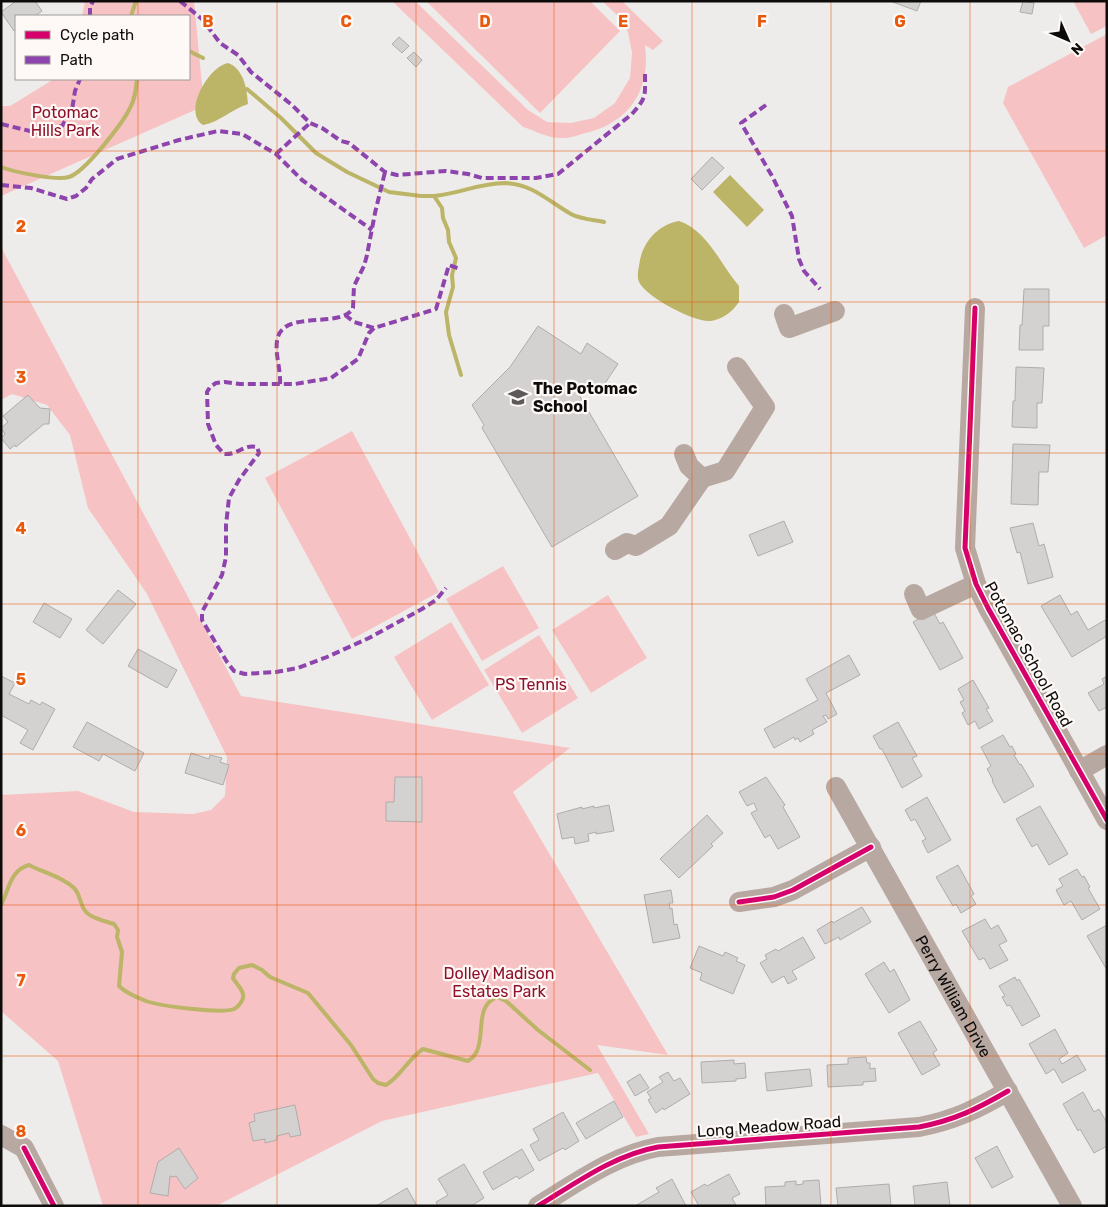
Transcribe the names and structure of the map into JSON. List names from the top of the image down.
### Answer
{
  "streets": {
    "street": ["Potomac School Road", "Perry William Drive", "Long Meadow Road"]
  },
  "crossings": [
    ["Perry William Drive", "Long Meadow Road"]
  ],
  "parks": ["Potomac Hills Park", "PS Tennis", "Dolley Madison Estates Park"],
  "places": {
    "school or university": ["The Potomac School"]
  },
  "legend": ["Cycle path", "Path"],
  "north": "bottom right",
  "grid": {
    "columns": [
      "B",
      "C",
      "D",
      "E",
      "F",
      "G"
    ],
    "rows": [
      "2",
      "3",
      "4",
      "5",
      "6",
      "7",
      "8"
    ]
  }
}
